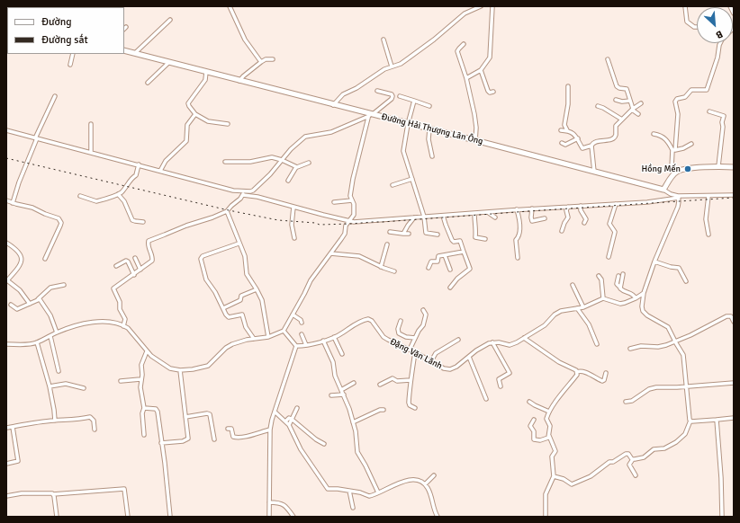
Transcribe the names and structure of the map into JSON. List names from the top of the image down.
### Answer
{
  "streets": {
    "street": ["Đường Hải Thượng Lãn Ông", "Đặng Văn Lãnh"]
  },
  "places": ["Hồng Mến"],
  "legend": ["Đường", "Đường sắt"],
  "north": "bottom right"
}
